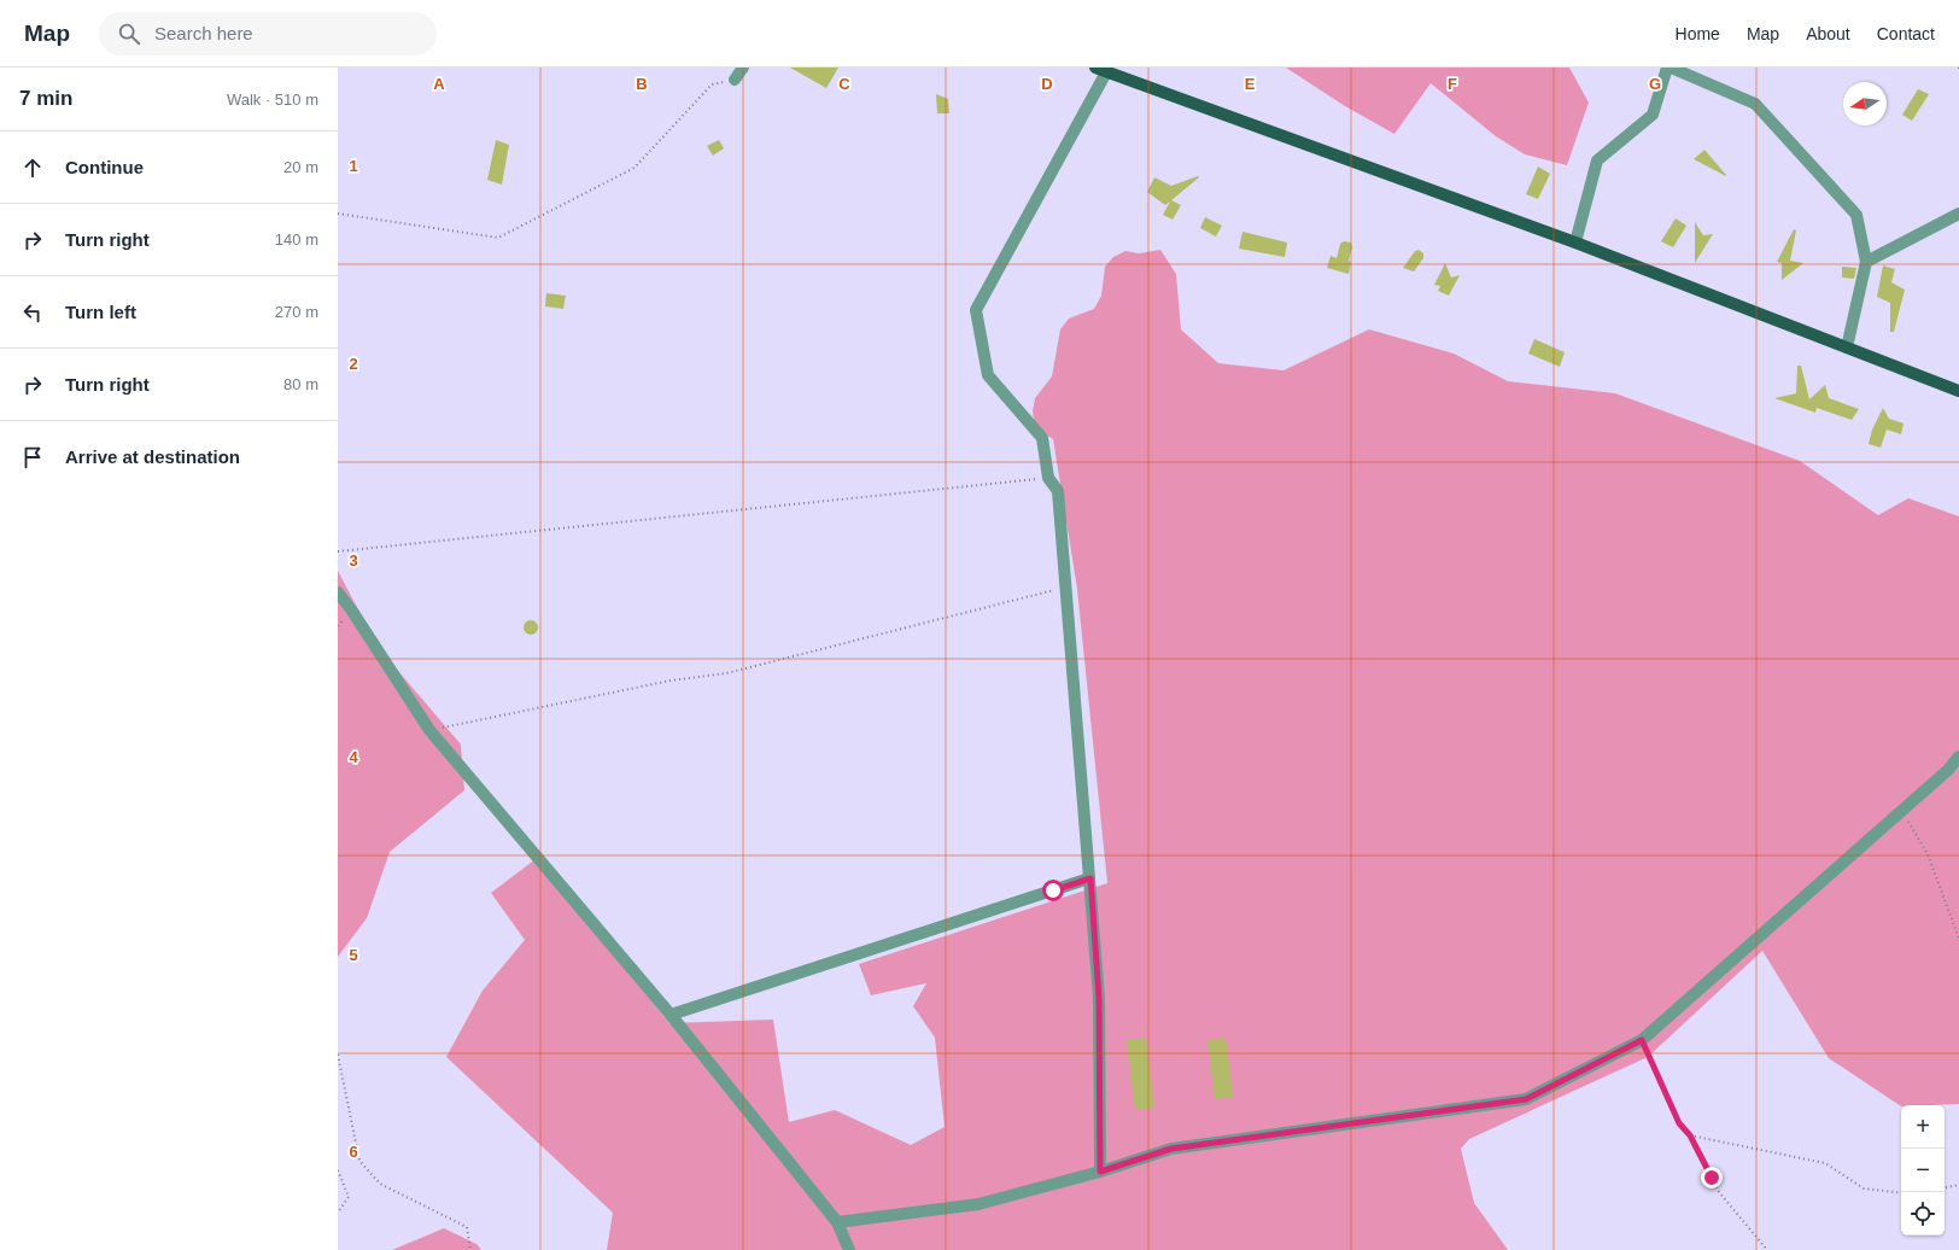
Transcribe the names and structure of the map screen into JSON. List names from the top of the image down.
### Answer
{
  "north": "left",
  "page": {
    "header": "Map",
    "search": "Search here",
    "nav": [
      "Home",
      "Map",
      "About",
      "Contact"
    ],
    "heading": ["7 min", "Walk · 510 m"],
    "list": [
      ["Continue", "20 m"],
      ["Turn right", "140 m"],
      ["Turn left", "270 m"],
      ["Turn right", "80 m"],
      "Arrive at destination"
    ],
    "map_buttons": ["+", "−"]
  },
  "grid": {
    "columns": [
      "A",
      "B",
      "C",
      "D",
      "E",
      "F",
      "G"
    ],
    "rows": [
      "1",
      "2",
      "3",
      "4",
      "5",
      "6"
    ]
  }
}
